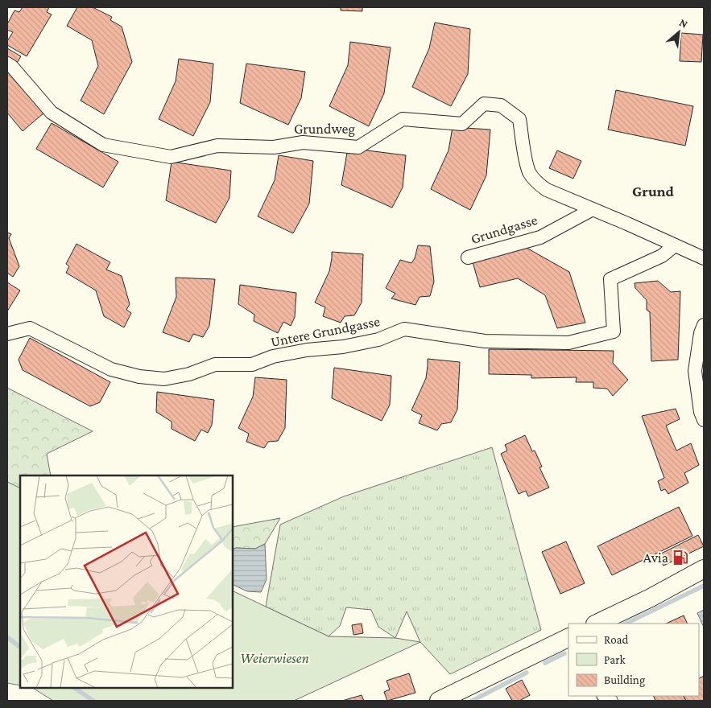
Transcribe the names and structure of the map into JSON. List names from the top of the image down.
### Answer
{
  "streets": {
    "street": ["Grundweg", "Grundgasse", "Untere Grundgasse"]
  },
  "crossings": [
    ["Grundweg", "Grundgasse"],
    ["Grundweg", "Untere Grundgasse"]
  ],
  "districts": ["Grund"],
  "parks": ["Weierwiesen"],
  "places": {
    "fuel station": ["Avia"]
  },
  "legend": ["Road", "Park", "Building"],
  "north": "top right"
}
